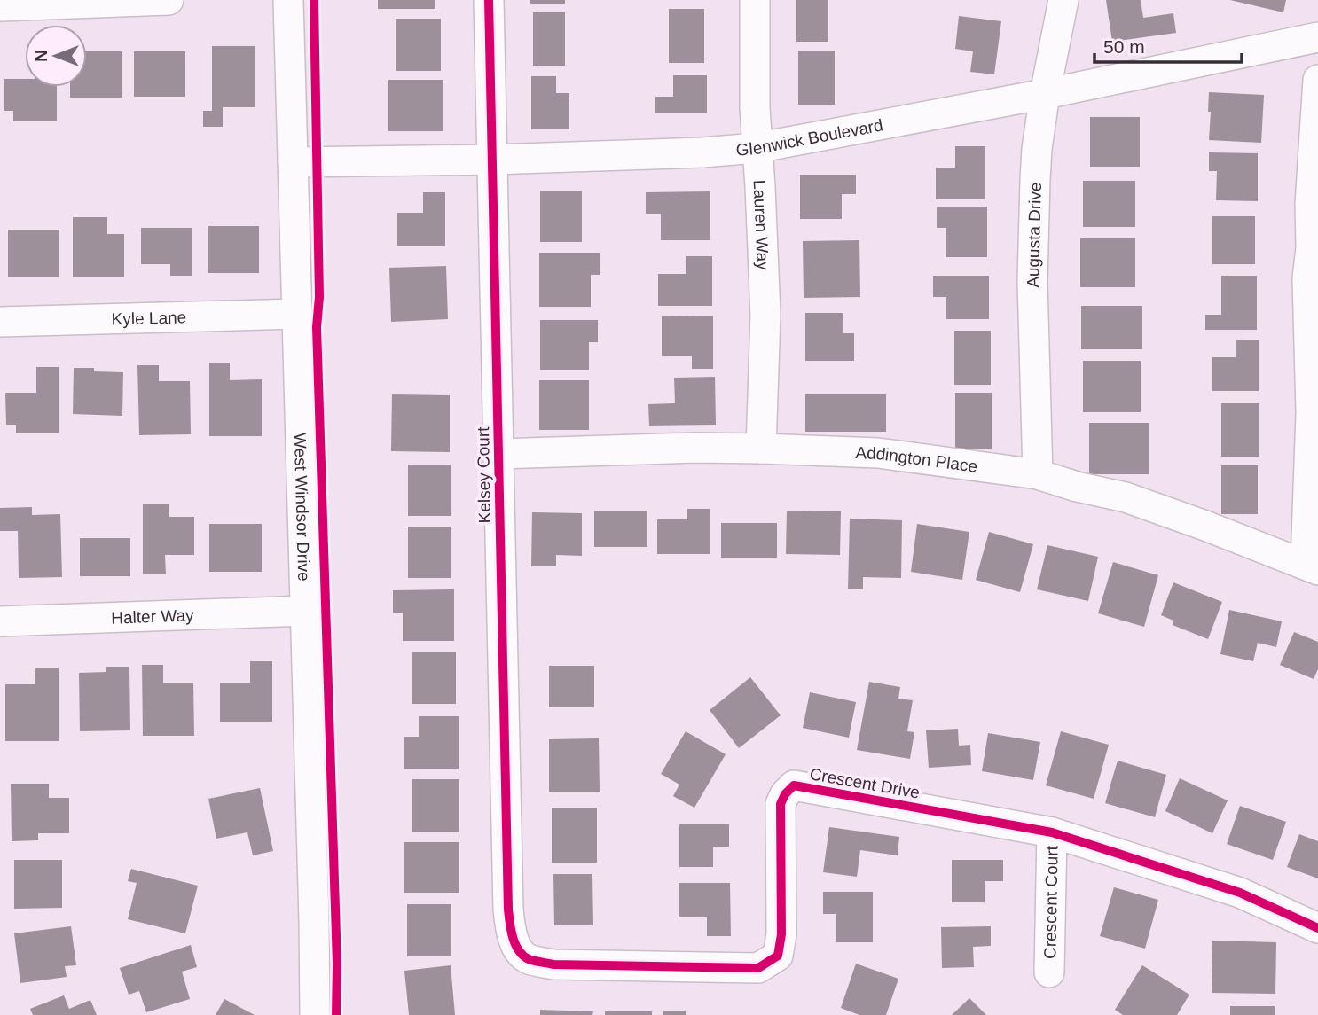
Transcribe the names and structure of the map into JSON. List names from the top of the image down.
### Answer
{
  "streets": {
    "street": [
      "Glenwick Boulevard",
      "Lauren Way",
      "Augusta Drive",
      "Kyle Lane",
      "Addington Place",
      "Kelsey Court",
      "West Windsor Drive",
      "Halter Way",
      "Crescent Drive",
      "Crescent Court"
    ]
  },
  "crossings": [
    ["Glenwick Boulevard", "Lauren Way"],
    ["Glenwick Boulevard", "Augusta Drive"],
    ["Glenwick Boulevard", "Kelsey Court"],
    ["Glenwick Boulevard", "West Windsor Drive"],
    ["Lauren Way", "Addington Place"],
    ["Augusta Drive", "Addington Place"],
    ["Kyle Lane", "West Windsor Drive"],
    ["Addington Place", "Kelsey Court"],
    ["Kelsey Court", "Crescent Drive"],
    ["West Windsor Drive", "Halter Way"],
    ["Crescent Drive", "Crescent Court"]
  ],
  "scale_bar": "50 m",
  "north": "left"
}
